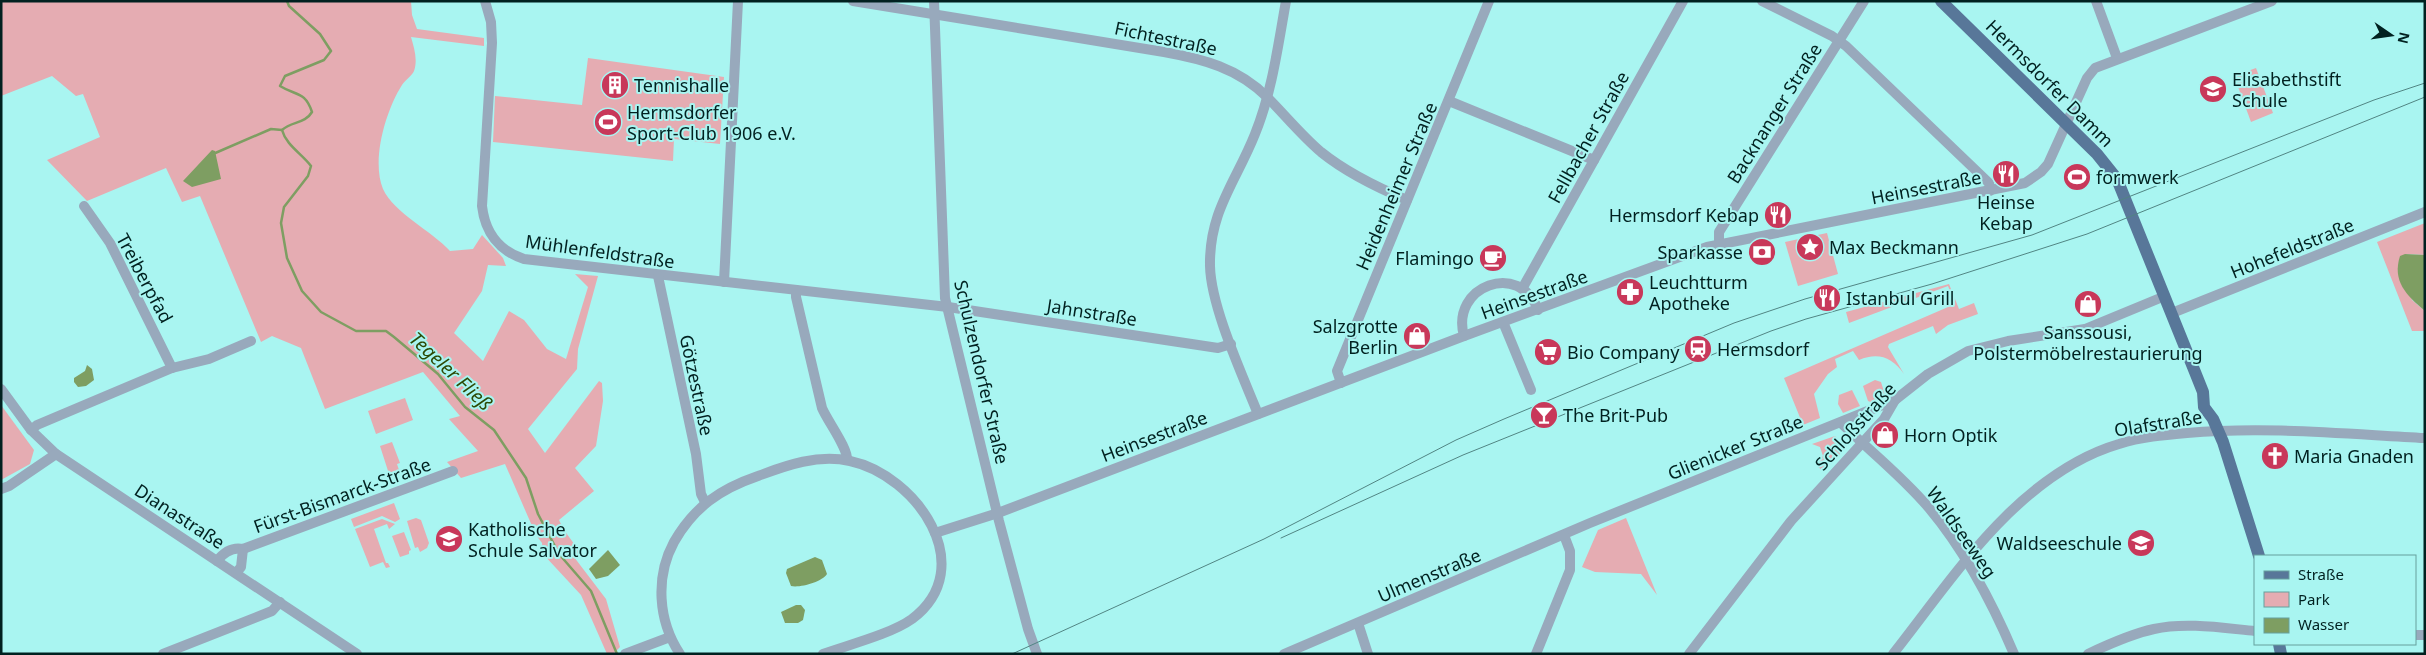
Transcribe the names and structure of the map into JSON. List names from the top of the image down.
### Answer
{
  "streets": {
    "main road": ["Hermsdorfer Damm"],
    "street": [
      "Fichtestraße",
      "Backnanger Straße",
      "Fellbacher Straße",
      "Heidenheimer Straße",
      "Heinsestraße",
      "Hohefeldstraße",
      "Mühlenfeldstraße",
      "Treiberpfad",
      "Jahnstraße",
      "Schulzendorfer Straße",
      "Götzestraße",
      "Olafstraße",
      "Schloßstraße",
      "Glienicker Straße",
      "Fürst-Bismarck-Straße",
      "Dianastraße",
      "Waldseeweg",
      "Ulmenstraße"
    ]
  },
  "crossings": [
    ["Fichtestraße", "Heidenheimer Straße"],
    ["Fichtestraße", "Schulzendorfer Straße"],
    ["Hermsdorfer Damm", "Heinsestraße"],
    ["Hermsdorfer Damm", "Hohefeldstraße"],
    ["Hermsdorfer Damm", "Olafstraße"],
    ["Hermsdorfer Damm", "Schloßstraße"],
    ["Backnanger Straße", "Heinsestraße"],
    ["Heidenheimer Straße", "Heinsestraße"],
    ["Heinsestraße", "Schulzendorfer Straße"],
    ["Mühlenfeldstraße", "Jahnstraße"],
    ["Mühlenfeldstraße", "Schulzendorfer Straße"],
    ["Mühlenfeldstraße", "Götzestraße"],
    ["Jahnstraße", "Schulzendorfer Straße"],
    ["Olafstraße", "Waldseeweg"],
    ["Schloßstraße", "Glienicker Straße"],
    ["Schloßstraße", "Waldseeweg"],
    ["Glienicker Straße", "Waldseeweg"],
    ["Glienicker Straße", "Ulmenstraße"],
    ["Fürst-Bismarck-Straße", "Dianastraße"]
  ],
  "water": ["Tegeler Fließ"],
  "places": {
    "building": ["Tennishalle"],
    "school or university": ["Elisabethstift Schule", "Katholische Schule Salvator", "Waldseeschule"],
    "sports": ["Hermsdorfer Sport-Club 1906 e.V.", "formwerk"],
    "restaurant": ["Heinse Kebap", "Hermsdorf Kebap", "Istanbul Grill"],
    "place": ["Max Beckmann"],
    "bank": ["Sparkasse"],
    "cafe": ["Flamingo"],
    "pharmacy": ["Leuchtturm Apotheke"],
    "shop": ["Sanssousi, Polstermöbelrestaurierung", "Salzgrotte Berlin", "Horn Optik"],
    "station": ["Hermsdorf"],
    "supermarket": ["Bio Company"],
    "bar": ["The Brit-Pub"],
    "church": ["Maria Gnaden"]
  },
  "legend": ["Straße", "Park", "Wasser"],
  "north": "right"
}
